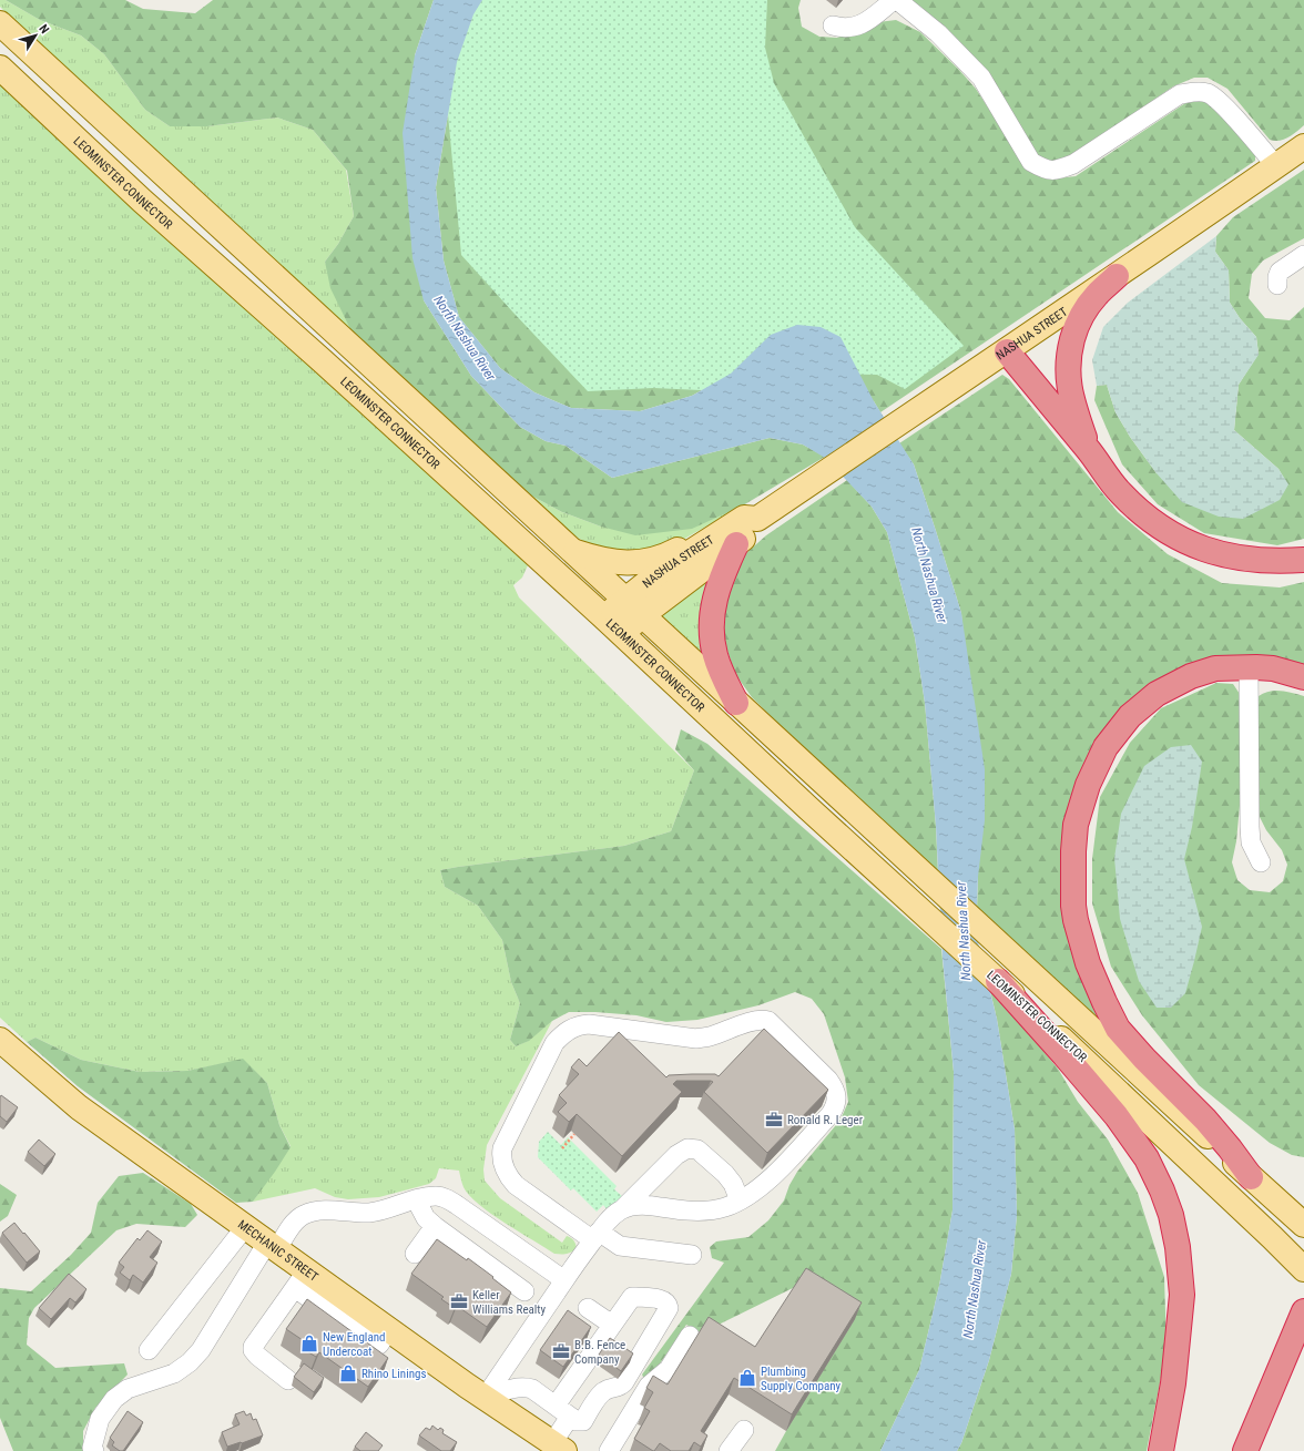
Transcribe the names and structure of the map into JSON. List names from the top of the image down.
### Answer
{
  "streets": {
    "main road": ["LEOMINSTER CONNECTOR", "NASHUA STREET", "MECHANIC STREET"]
  },
  "crossings": [
    ["LEOMINSTER CONNECTOR", "NASHUA STREET"]
  ],
  "water": ["North Nashua River"],
  "places": {
    "office": ["Ronald R. Leger", "Keller Williams Realty", "B.B. Fence Company"],
    "shop": ["New England Undercoat", "Rhino Linings", "Plumbing Supply Company"]
  },
  "north": "top right"
}
